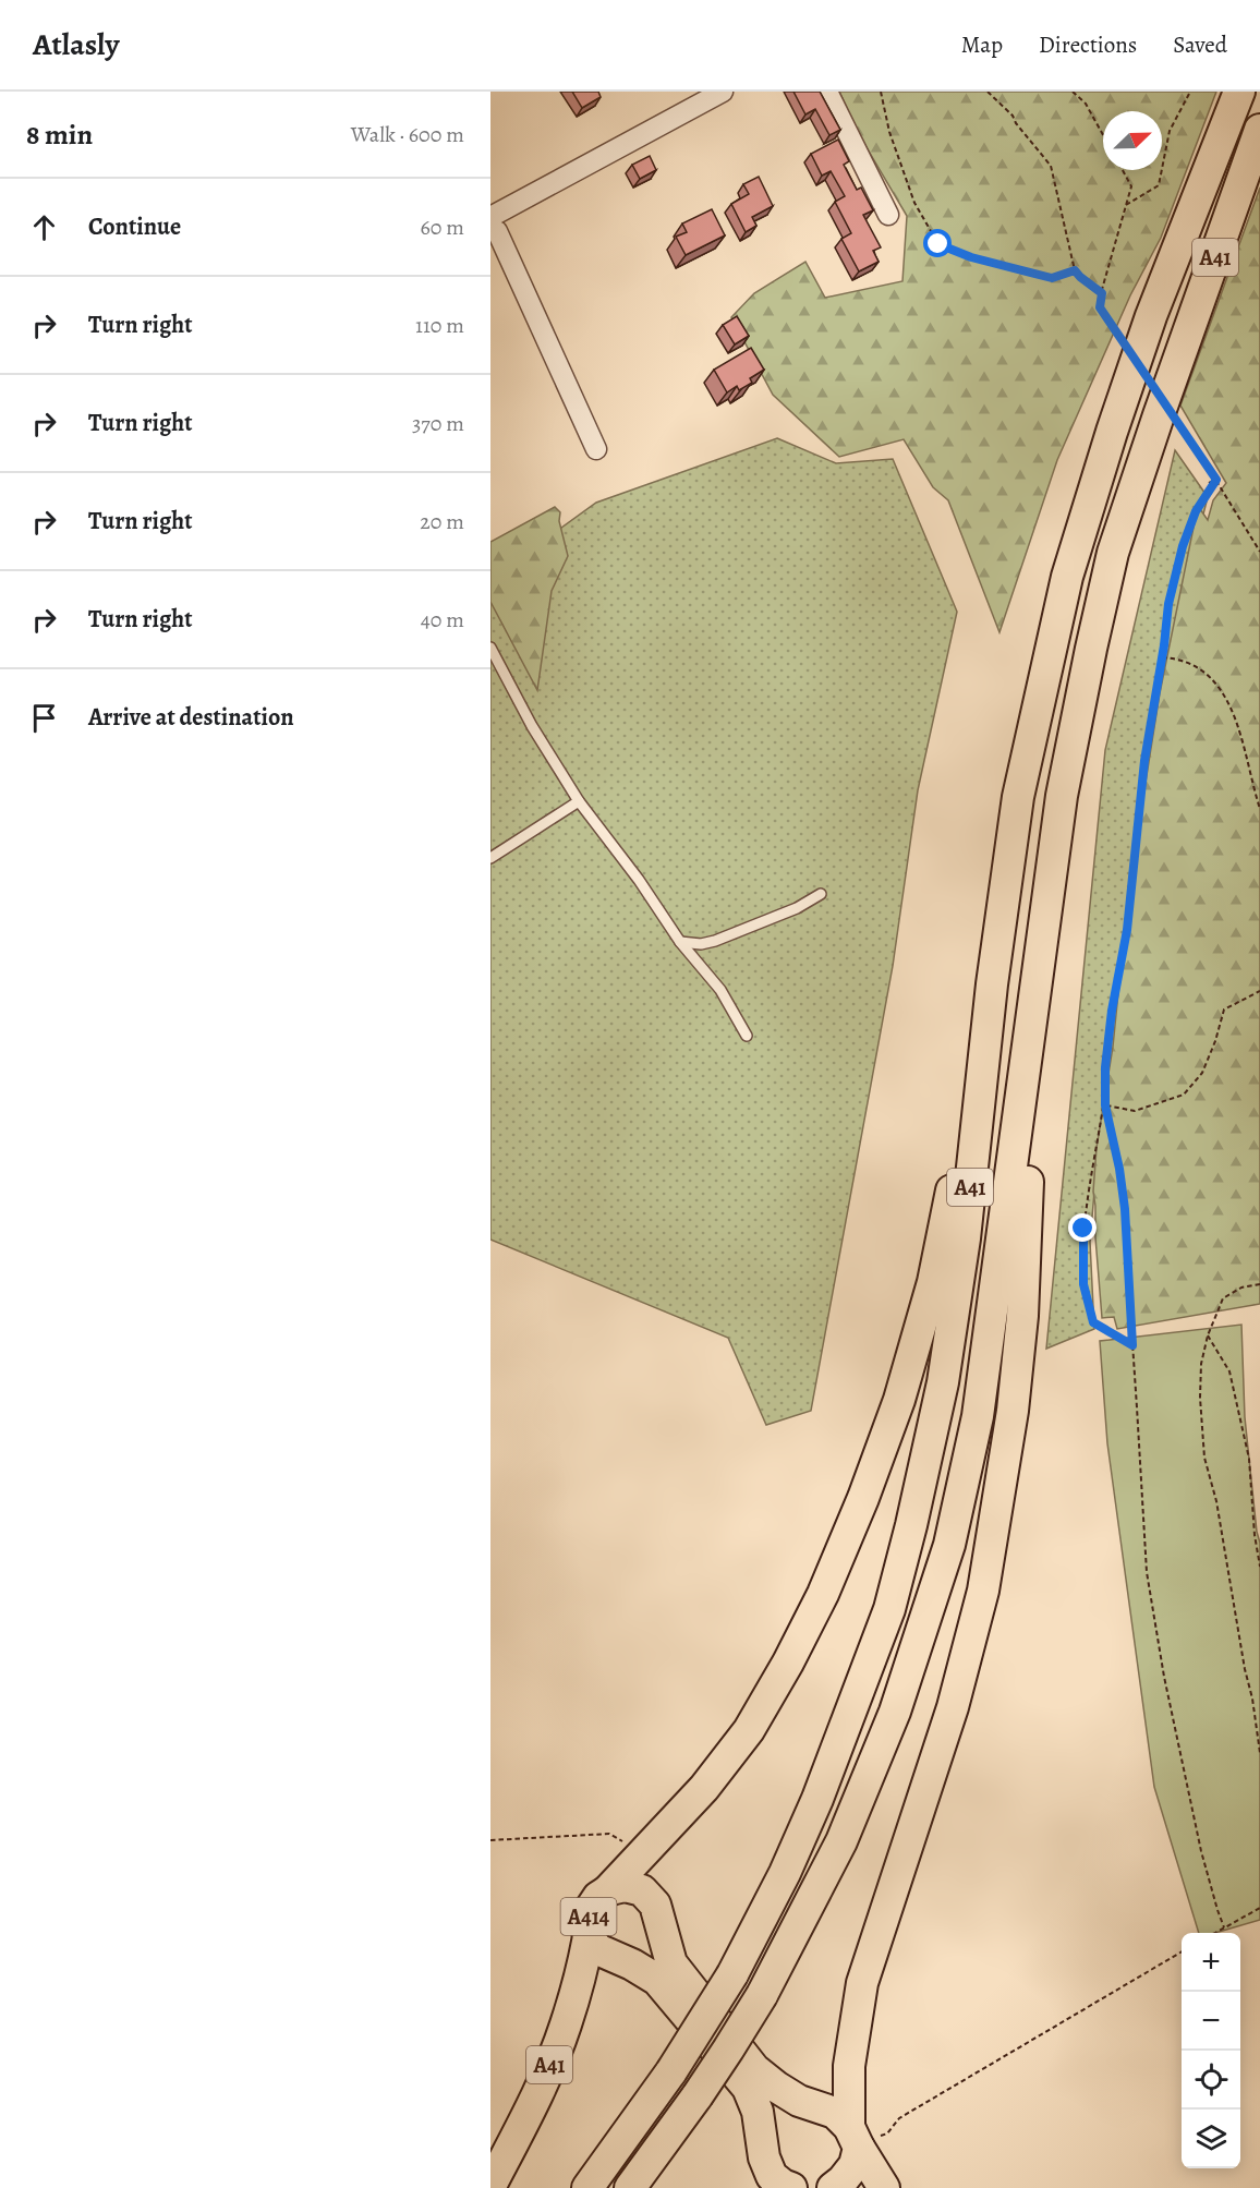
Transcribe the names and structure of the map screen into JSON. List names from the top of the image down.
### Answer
{
  "streets": {
    "highway": ["A41", "A414"]
  },
  "crossings": [
    ["A41", "A414"]
  ],
  "north": "top right",
  "page": {
    "header": "Atlasly",
    "nav": ["Map", "Directions", "Saved"],
    "heading": ["8 min", "Walk · 600 m"],
    "list": [
      ["Continue", "60 m"],
      ["Turn right", "110 m"],
      ["Turn right", "370 m"],
      ["Turn right", "20 m"],
      ["Turn right", "40 m"],
      "Arrive at destination"
    ],
    "map_buttons": ["+", "−"]
  }
}
